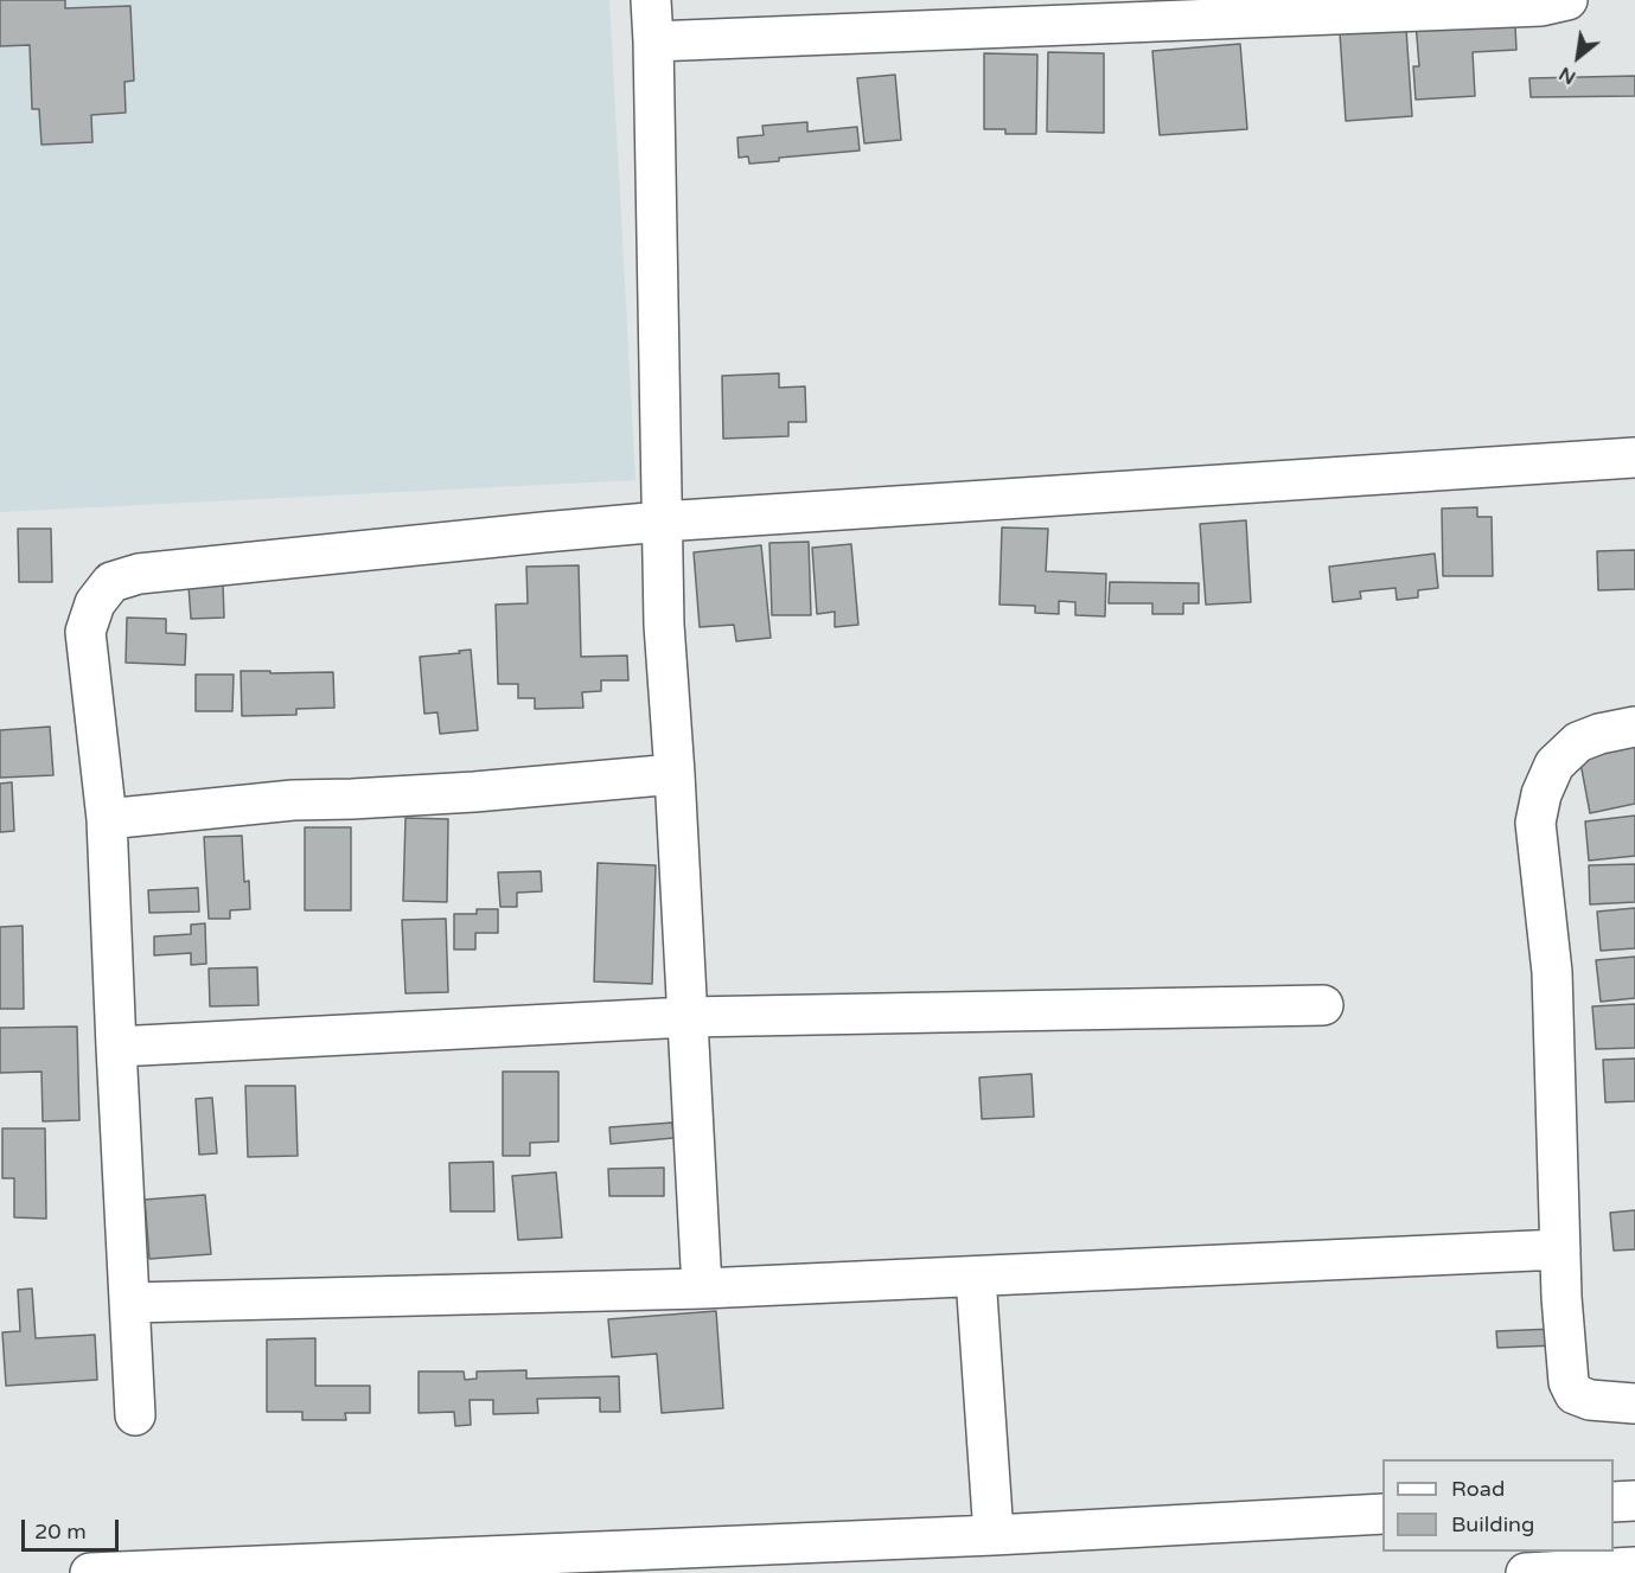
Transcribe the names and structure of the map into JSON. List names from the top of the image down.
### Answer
{
  "legend": ["Road", "Building"],
  "scale_bar": "20 m",
  "north": "bottom left"
}
